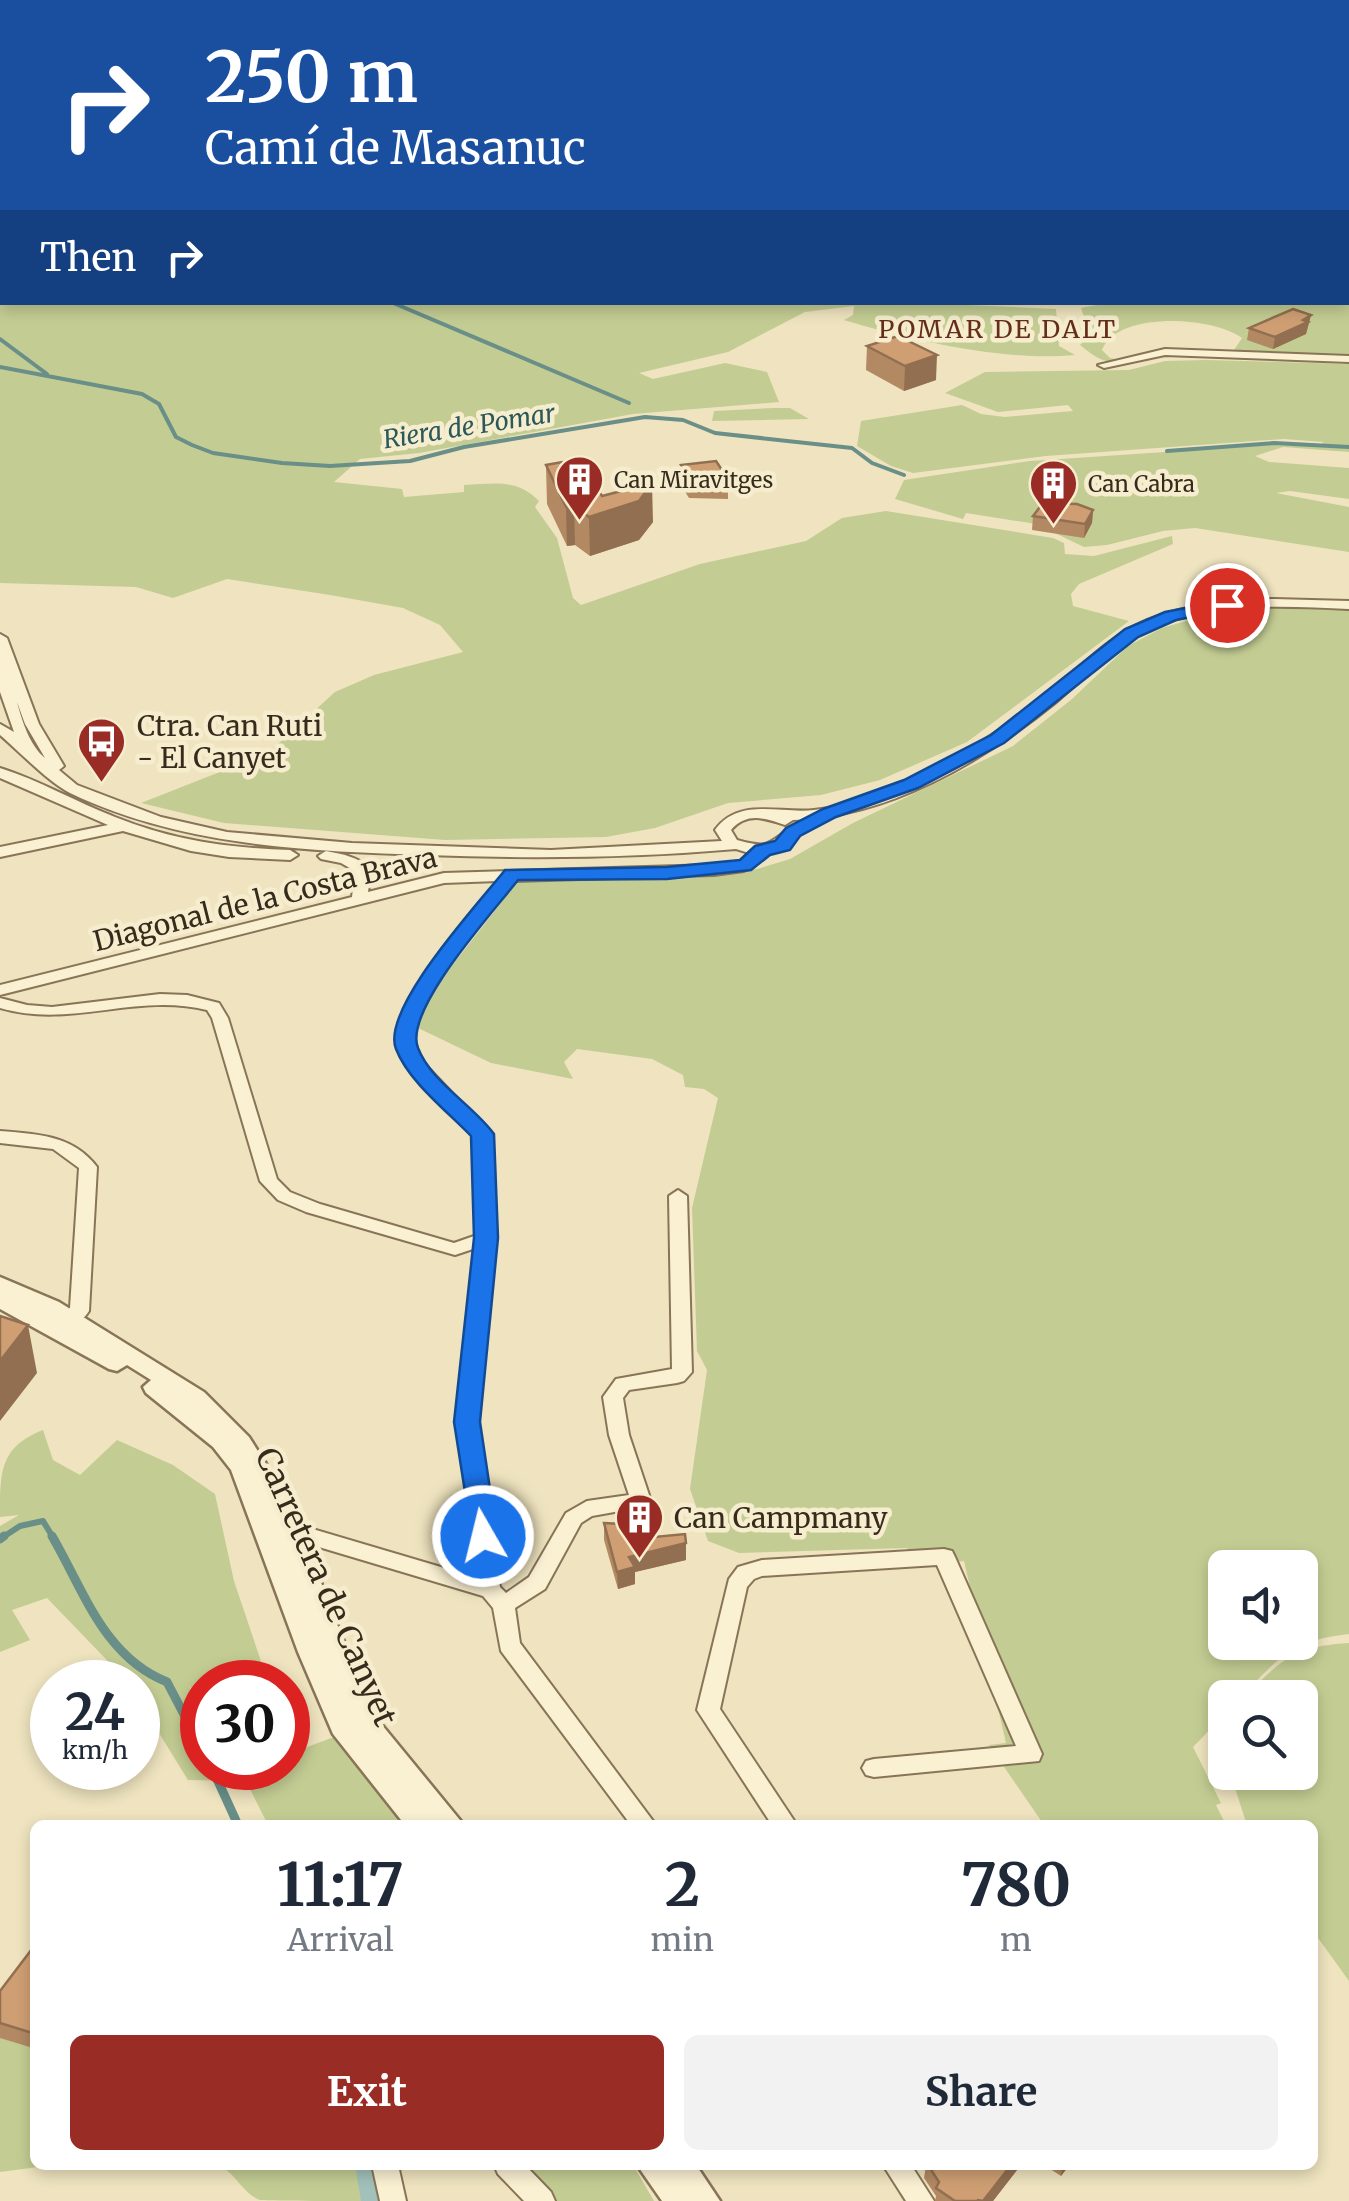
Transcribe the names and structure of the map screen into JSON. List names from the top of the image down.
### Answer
{
  "streets": {
    "street": ["Diagonal de la Costa Brava", "Carretera de Canyet"]
  },
  "districts": ["POMAR DE DALT"],
  "water": ["Riera de Pomar"],
  "places": {
    "building": ["Can Miravitges", "Can Cabra", "Can Campmany"],
    "bus stop": ["Ctra. Can Ruti - El Canyet"]
  },
  "page": {
    "turn": ["250 m", "Camí de Masanuc"],
    "then": "Then",
    "speed": "24 km/h",
    "limit": "30",
    "eta": [
      "11:17",
      "Arrival",
      "2",
      "min",
      "780",
      "m"
    ],
    "buttons": ["Exit", "Share"]
  }
}
